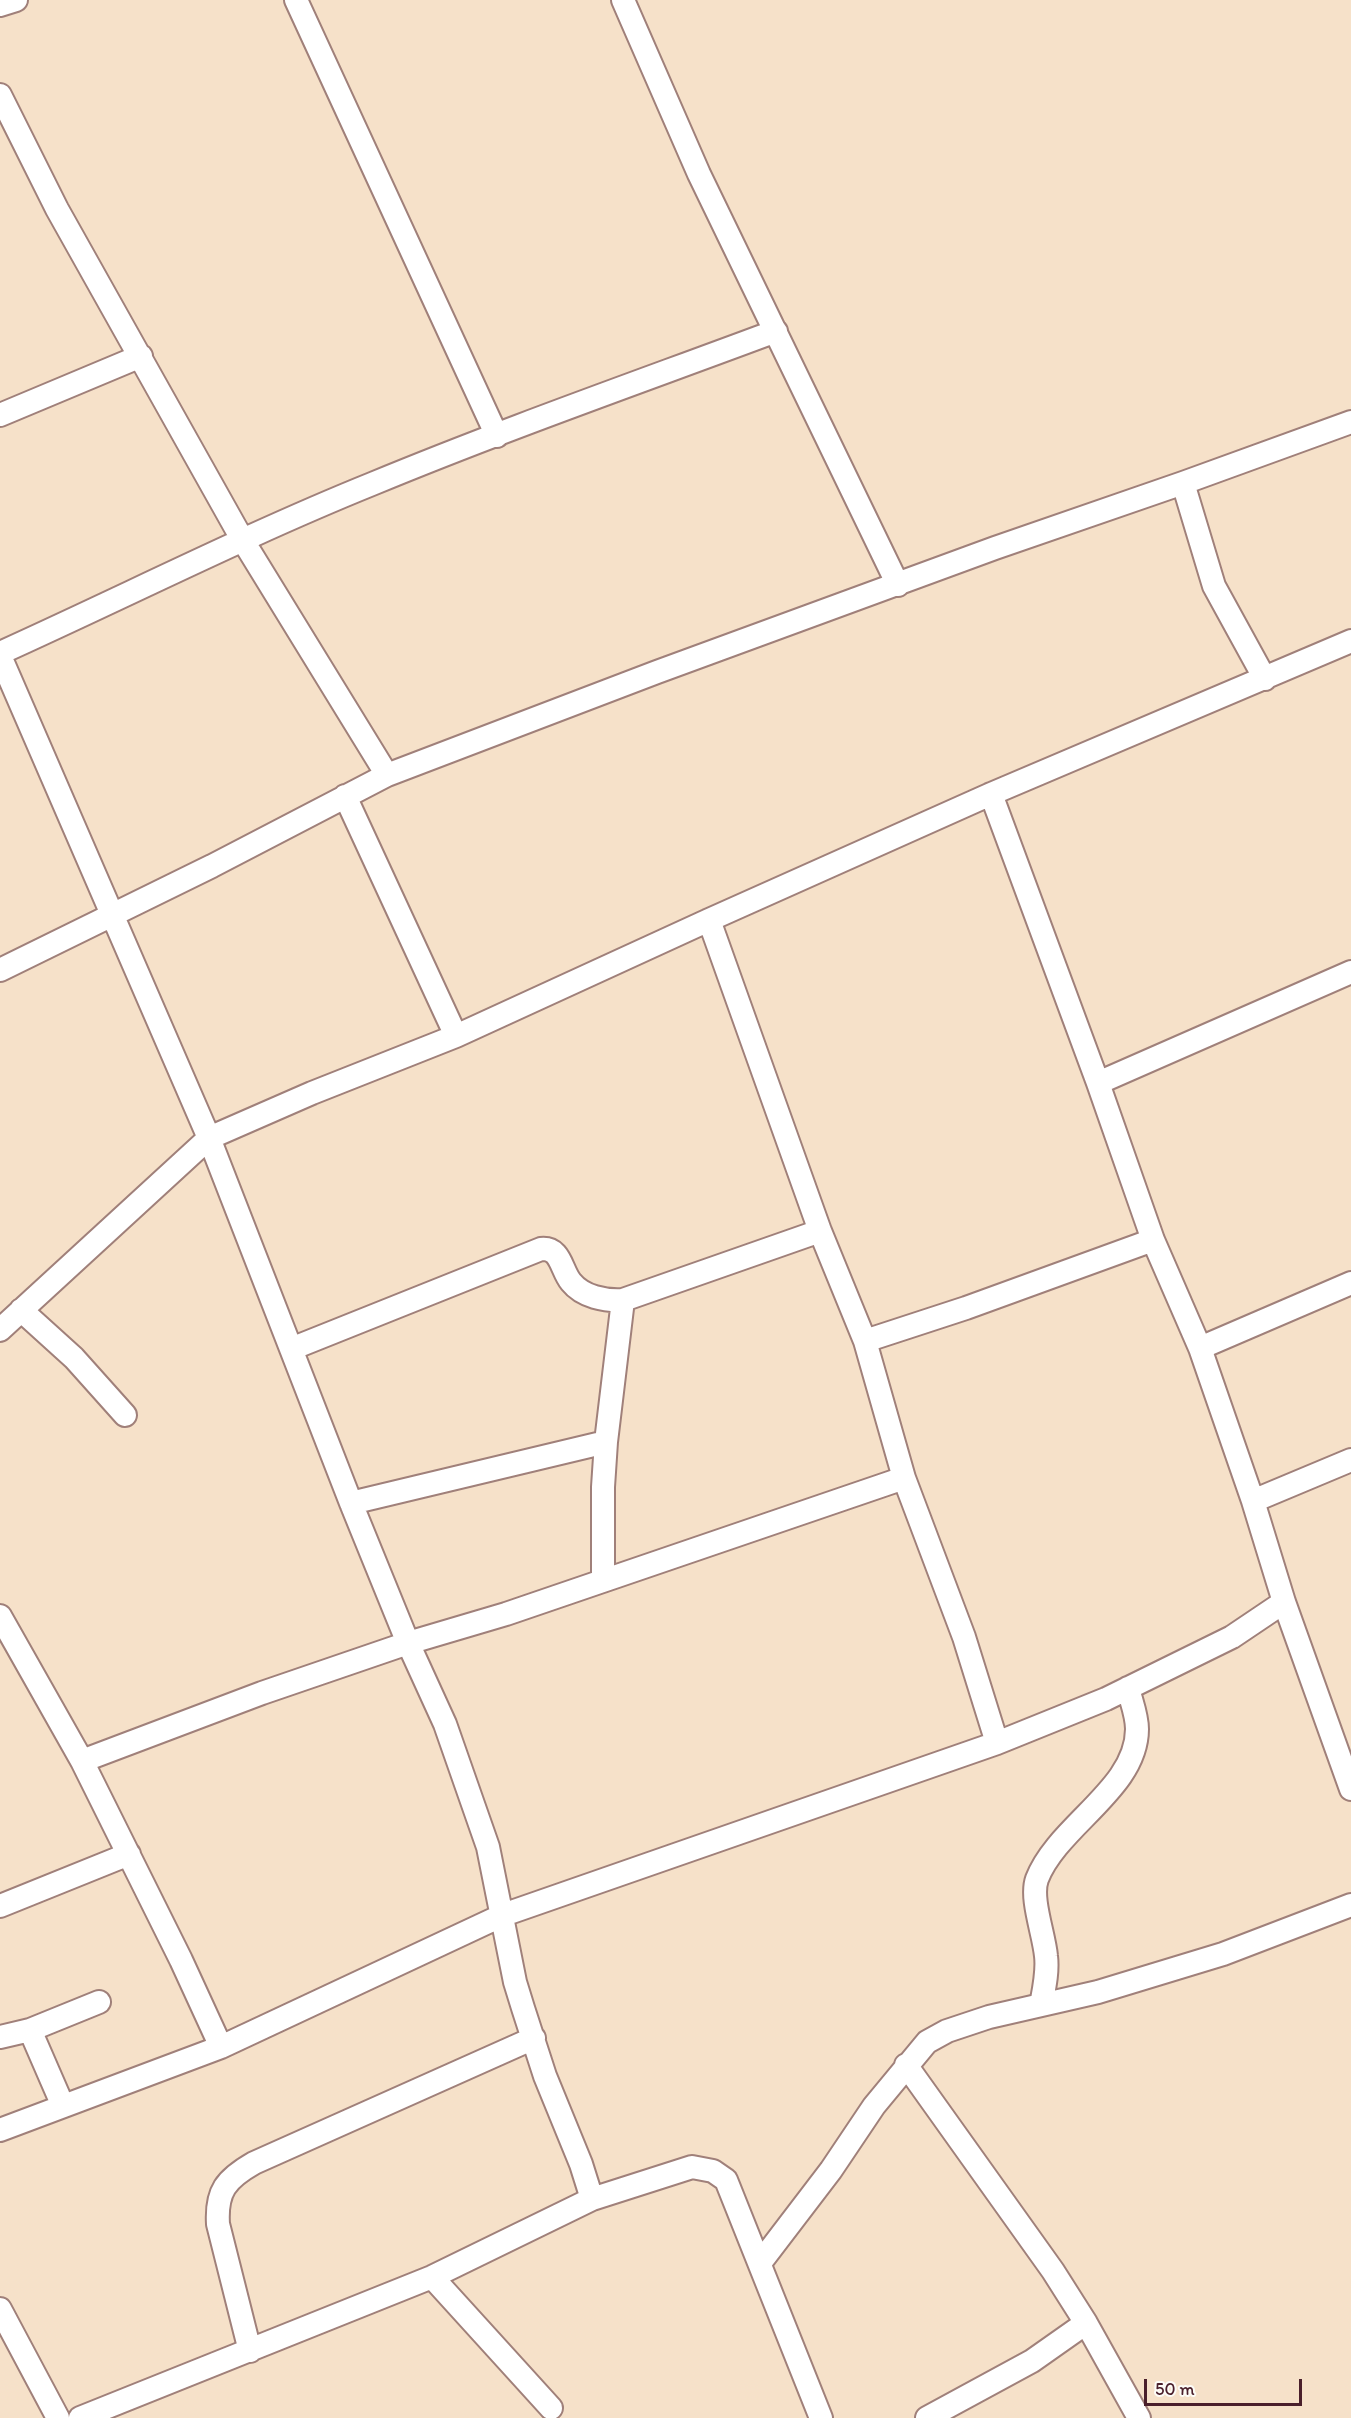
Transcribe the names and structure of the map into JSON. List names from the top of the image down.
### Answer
{
  "scale_bar": "50 m"
}
